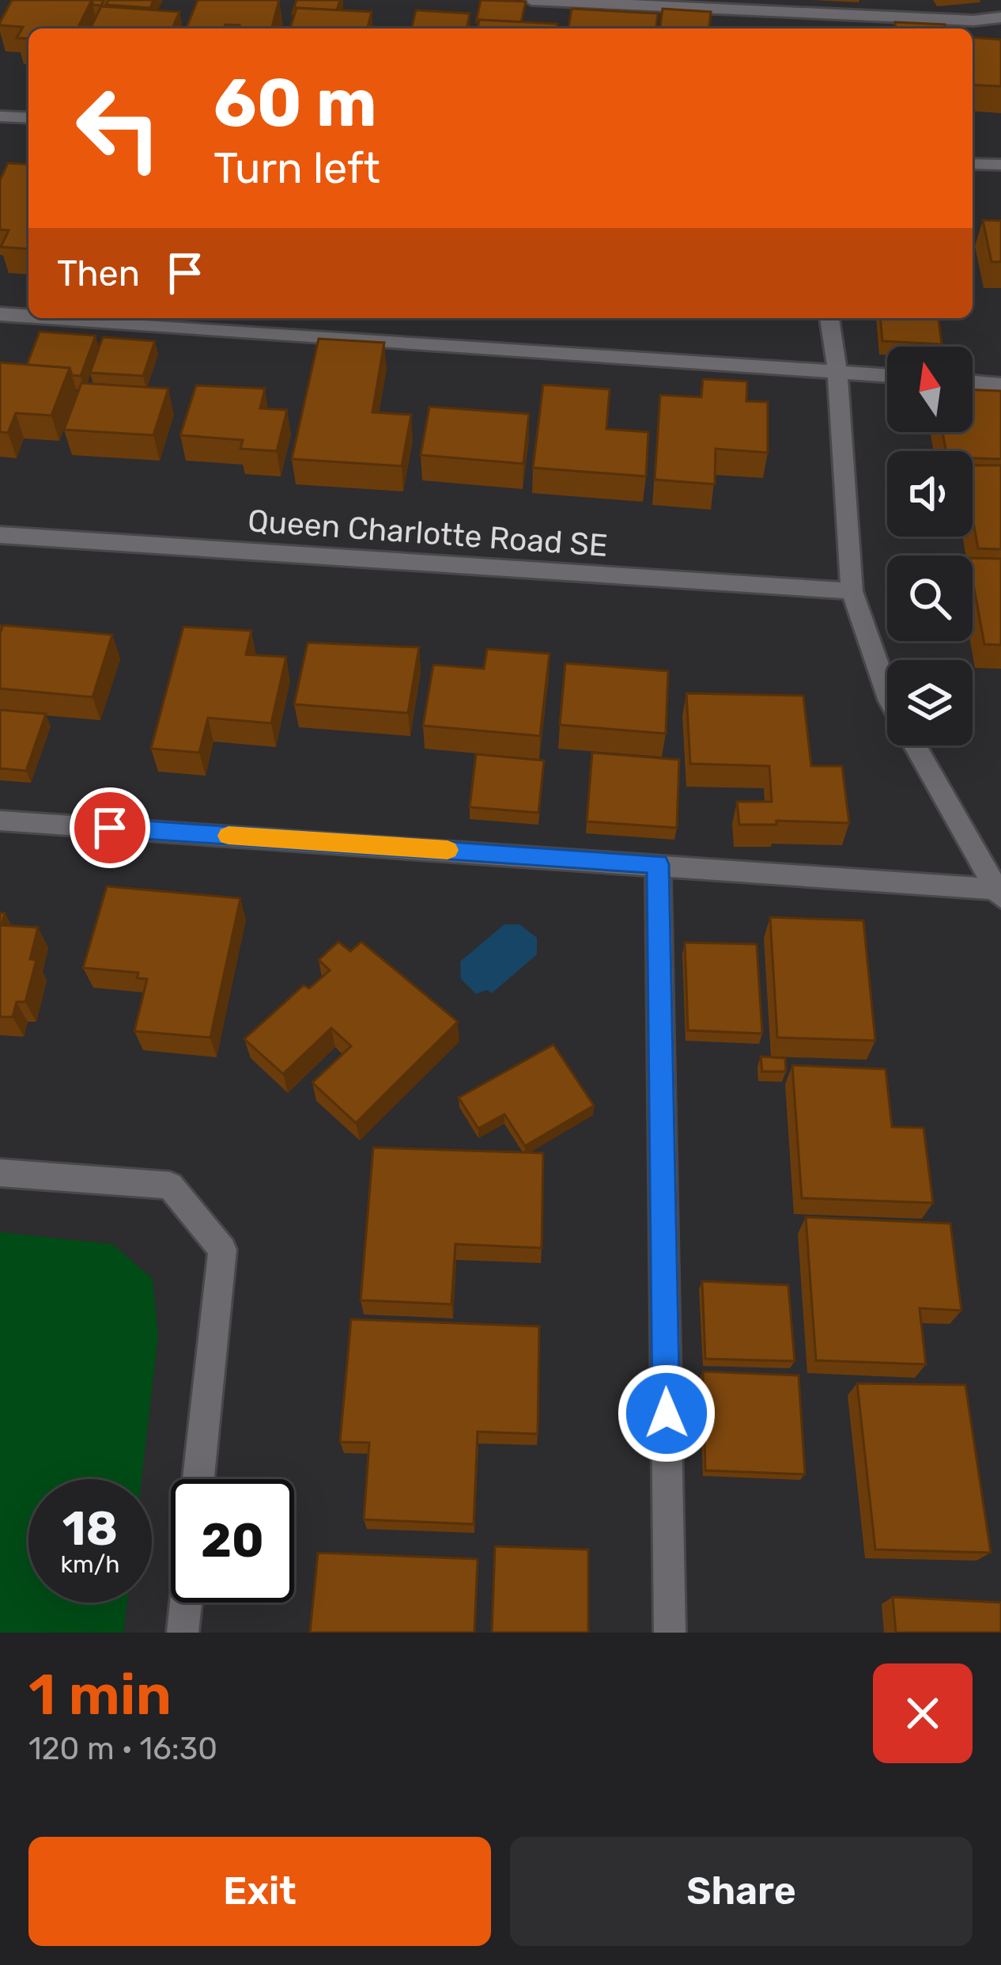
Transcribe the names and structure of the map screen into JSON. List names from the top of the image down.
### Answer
{
  "streets": {
    "street": ["Queen Charlotte Road SE"]
  },
  "north": "top",
  "page": {
    "turn": ["60 m", "Turn left"],
    "then": "Then",
    "speed": "18 km/h",
    "limit": "20",
    "heading": ["1 min", "120 m · 16:30"],
    "buttons": ["Exit", "Share"]
  }
}
